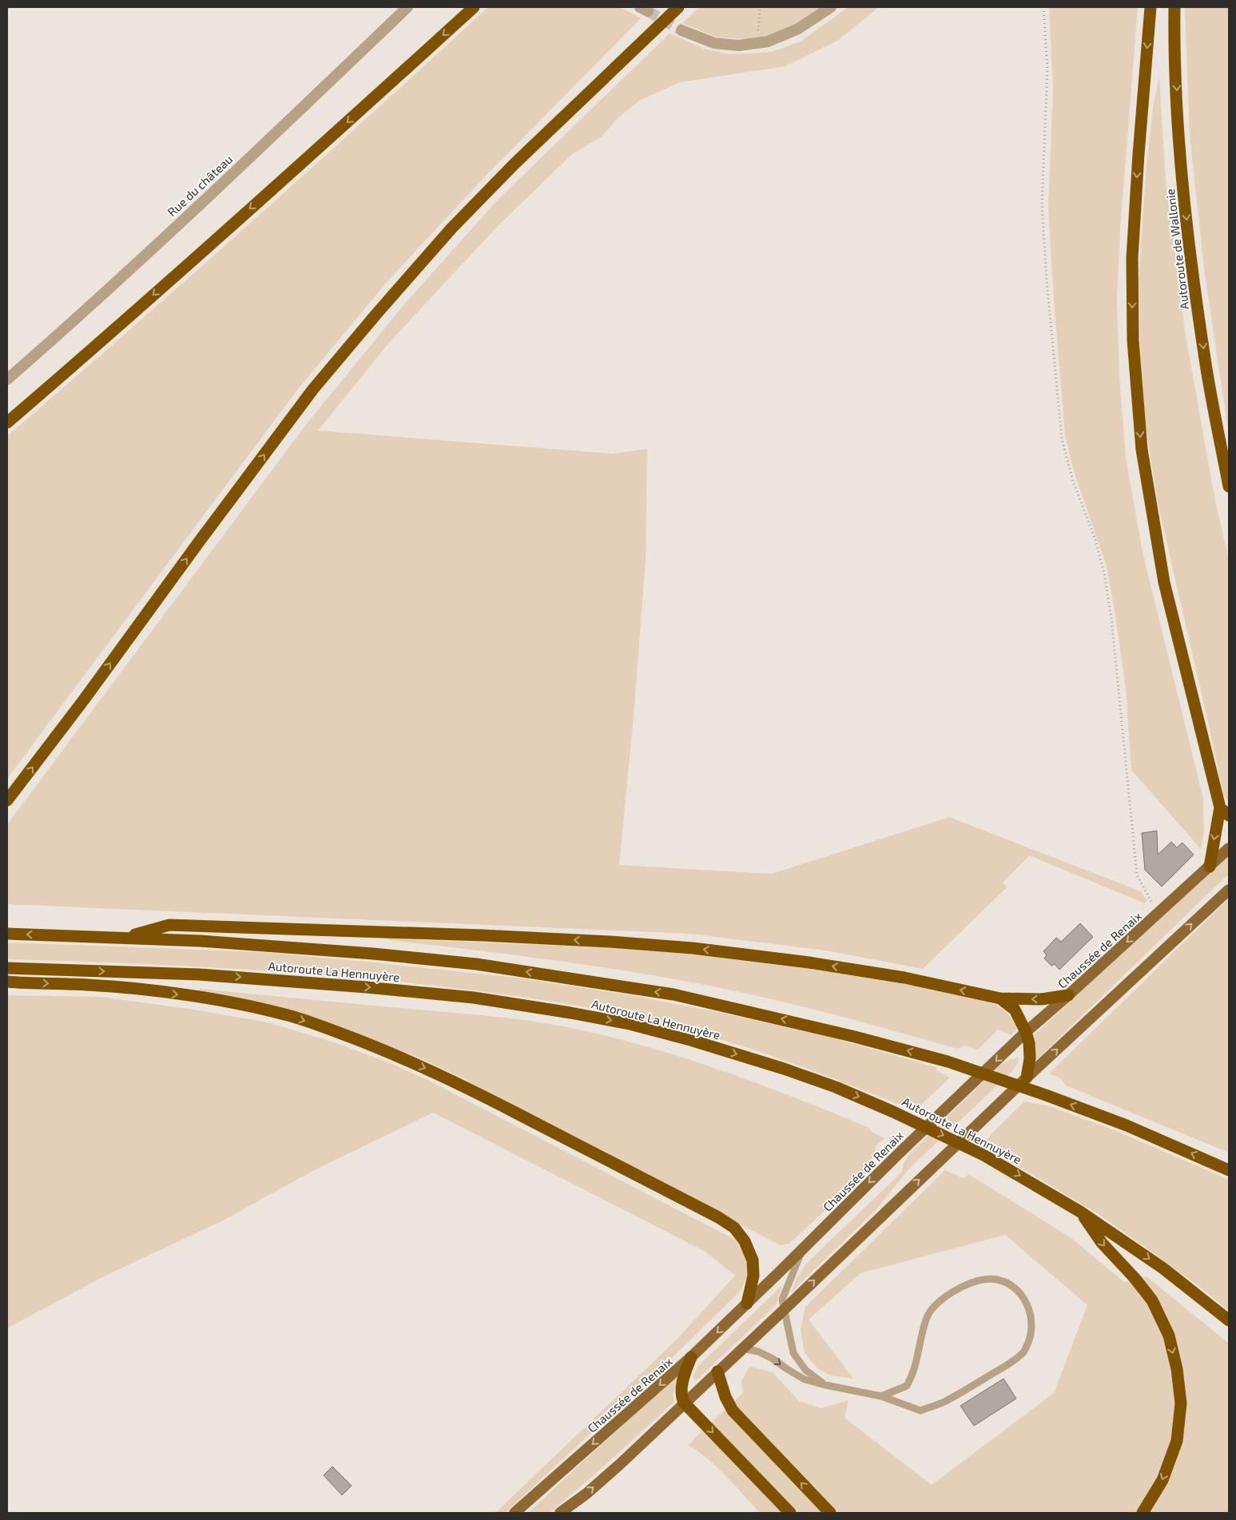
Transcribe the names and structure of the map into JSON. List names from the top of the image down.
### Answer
{
  "streets": {
    "highway": ["Autoroute de Wallonie", "Autoroute La Hennuyère"],
    "main road": ["Chaussée de Renaix"],
    "street": ["Rue du château"]
  }
}
